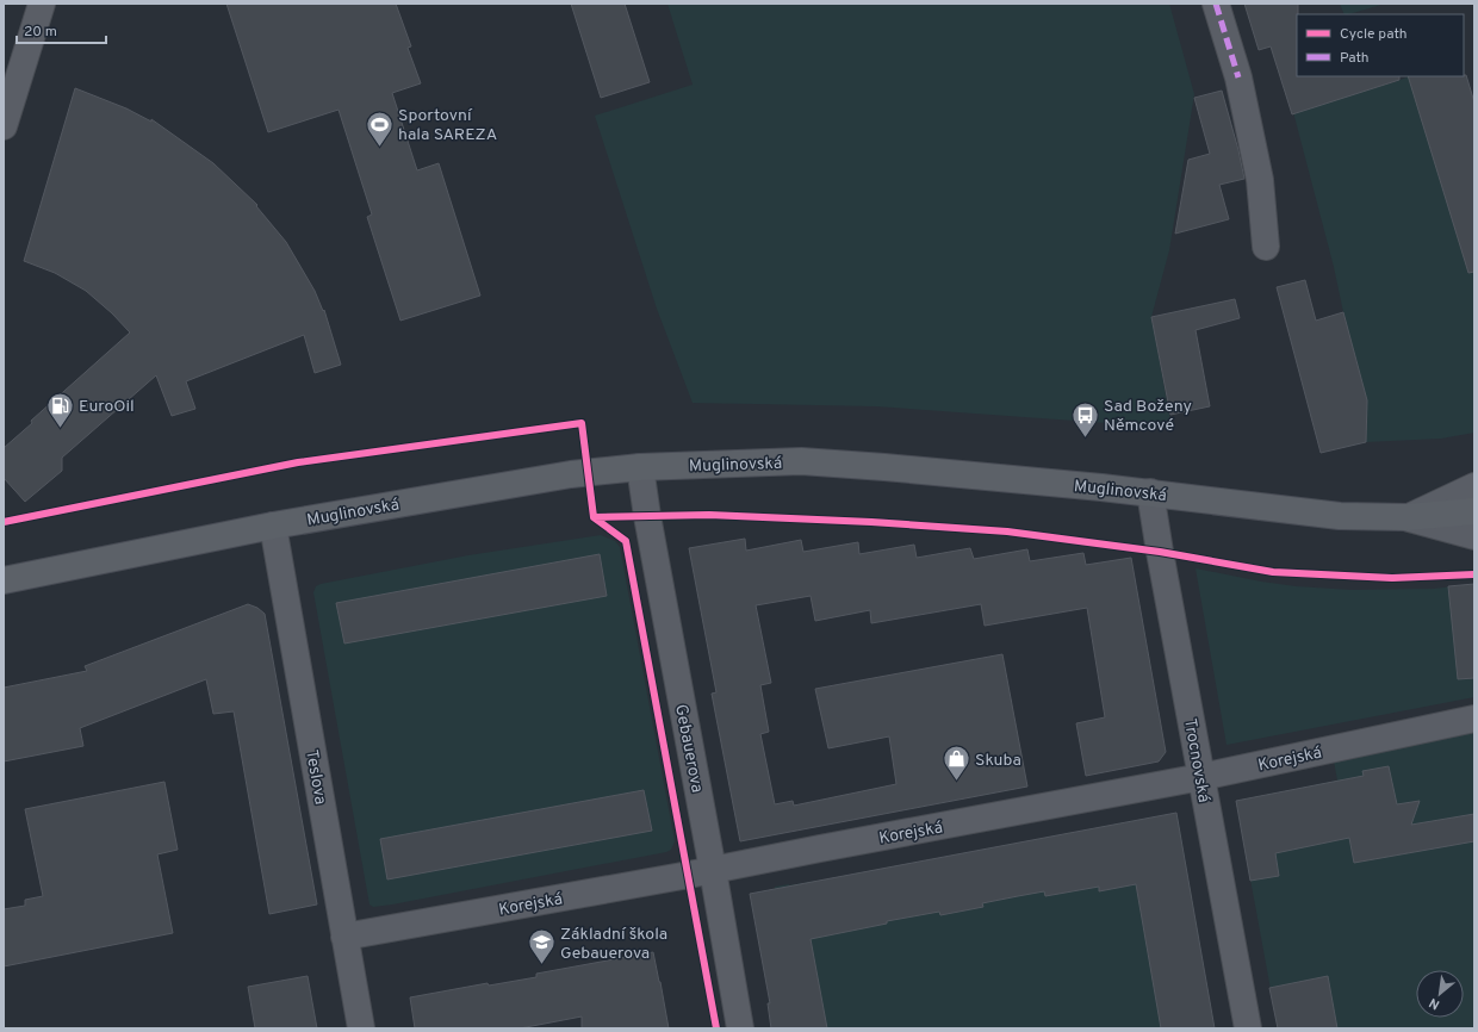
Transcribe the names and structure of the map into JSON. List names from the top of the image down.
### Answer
{
  "streets": {
    "main road": ["Muglinovská"],
    "street": [
      "Gebauerova",
      "Korejská",
      "Trocnovská",
      "Teslova"
    ]
  },
  "crossings": [
    ["Muglinovská", "Gebauerova"],
    ["Muglinovská", "Trocnovská"],
    ["Muglinovská", "Teslova"],
    ["Gebauerova", "Korejská"],
    ["Korejská", "Trocnovská"],
    ["Korejská", "Teslova"]
  ],
  "places": {
    "sports": ["Sportovní hala SAREZA"],
    "fuel station": ["EuroOil"],
    "bus stop": ["Sad Boženy Němcové"],
    "shop": ["Skuba"],
    "school or university": ["Základní škola Gebauerova"]
  },
  "legend": ["Cycle path", "Path"],
  "scale_bar": "20 m",
  "north": "bottom left"
}
